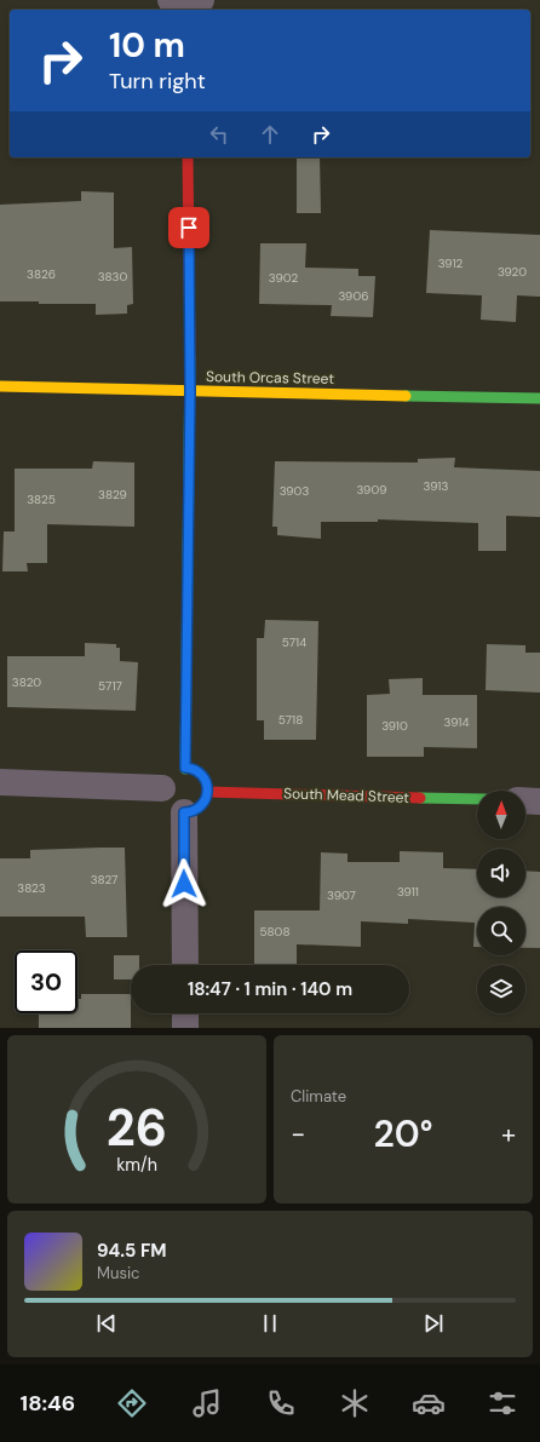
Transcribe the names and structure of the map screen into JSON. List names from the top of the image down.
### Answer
{
  "streets": {
    "street": ["South Orcas Street", "South Mead Street"]
  },
  "house_numbers": [
    "3912",
    "3920",
    "3826",
    "3830",
    "3902",
    "3906",
    "3913",
    "3909",
    "3903",
    "3829",
    "3825",
    "5714",
    "3820",
    "5717",
    "5718",
    "3914",
    "3910",
    "3827",
    "3823",
    "3911",
    "3907",
    "5808"
  ],
  "north": "top",
  "page": {
    "turn": ["10 m", "Turn right"],
    "limit": "30",
    "trip": "18:47 · 1 min · 140 m",
    "tile": "Climate",
    "heat": ["−", "20°", "+"],
    "song": ["94.5 FM", "Music"],
    "tabs": "18:46",
    "gauge": ["26", "km/h"]
  }
}
